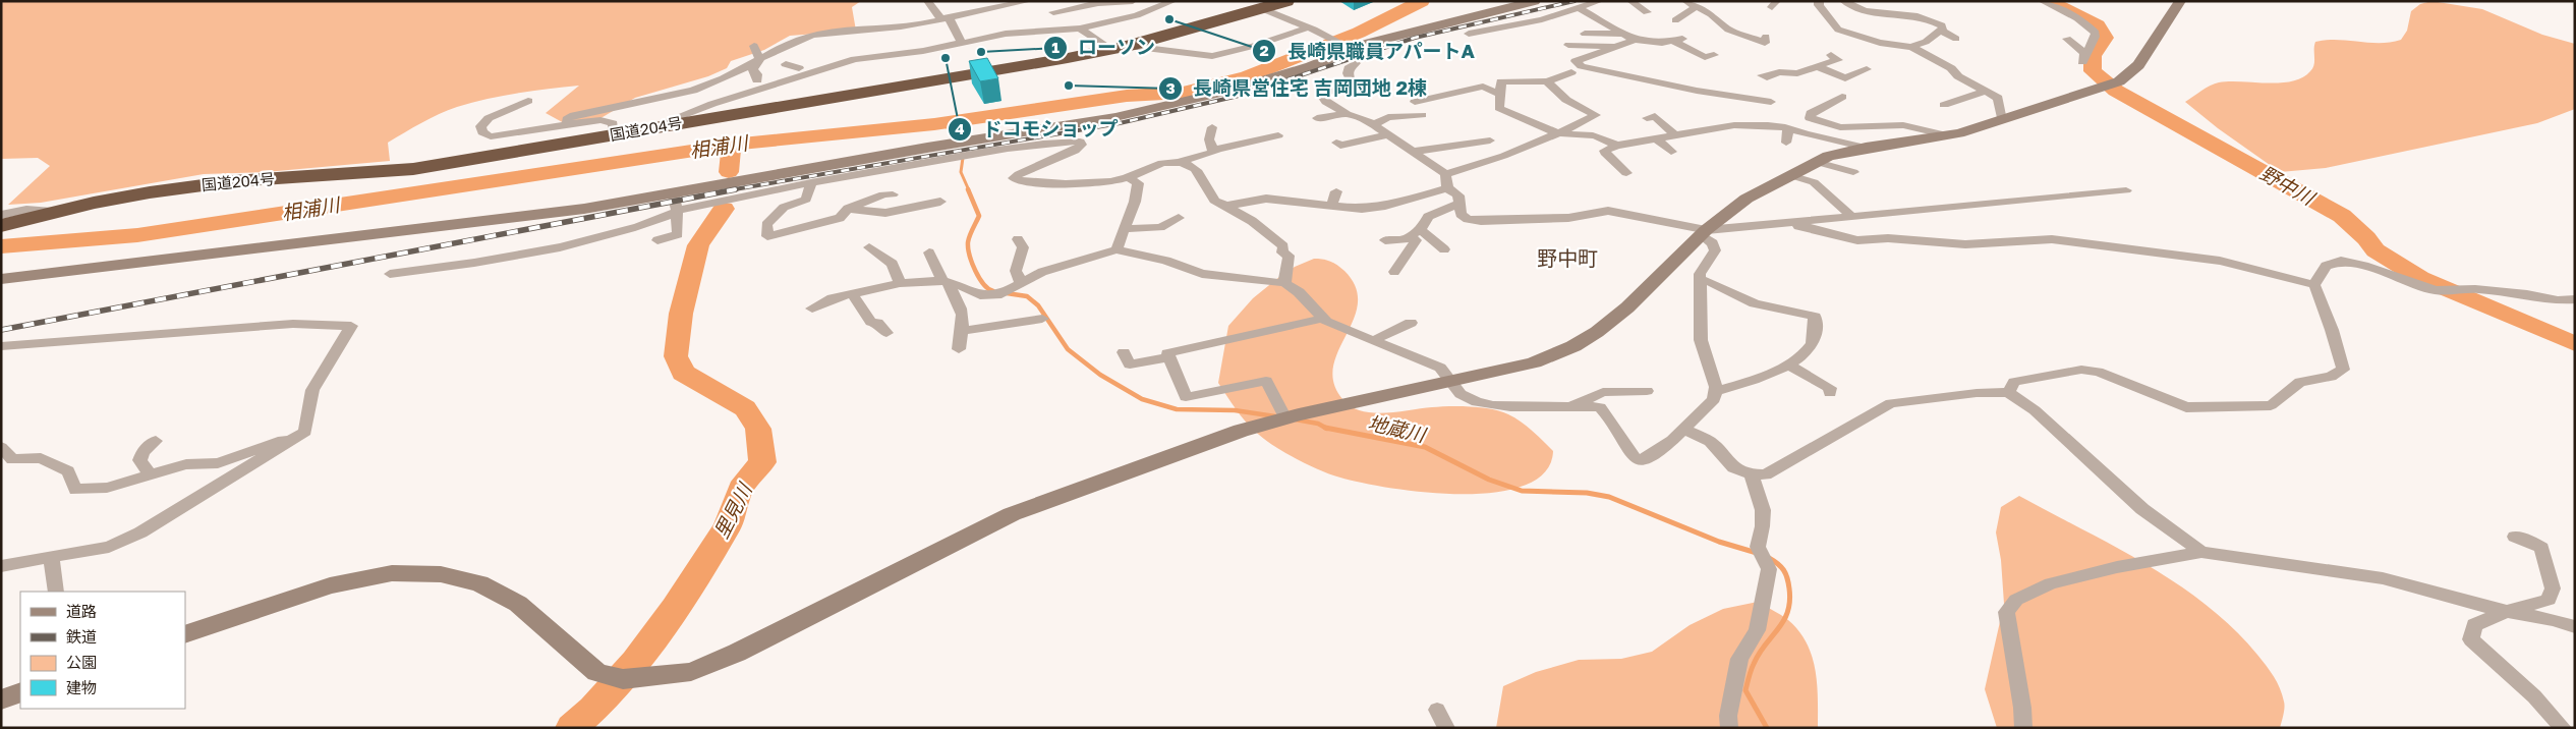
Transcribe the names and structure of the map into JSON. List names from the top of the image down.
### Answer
{
  "streets": {
    "highway": ["国道204号"]
  },
  "districts": ["野中町"],
  "water": [
    "相浦川",
    "野中川",
    "地蔵川",
    "里見川"
  ],
  "places": [
    "長崎県職員アパートA",
    "ローソン",
    "ドコモショップ",
    "長崎県営住宅 吉岡団地 2棟"
  ],
  "legend": [
    "道路",
    "鉄道",
    "公園",
    "建物"
  ]
}
